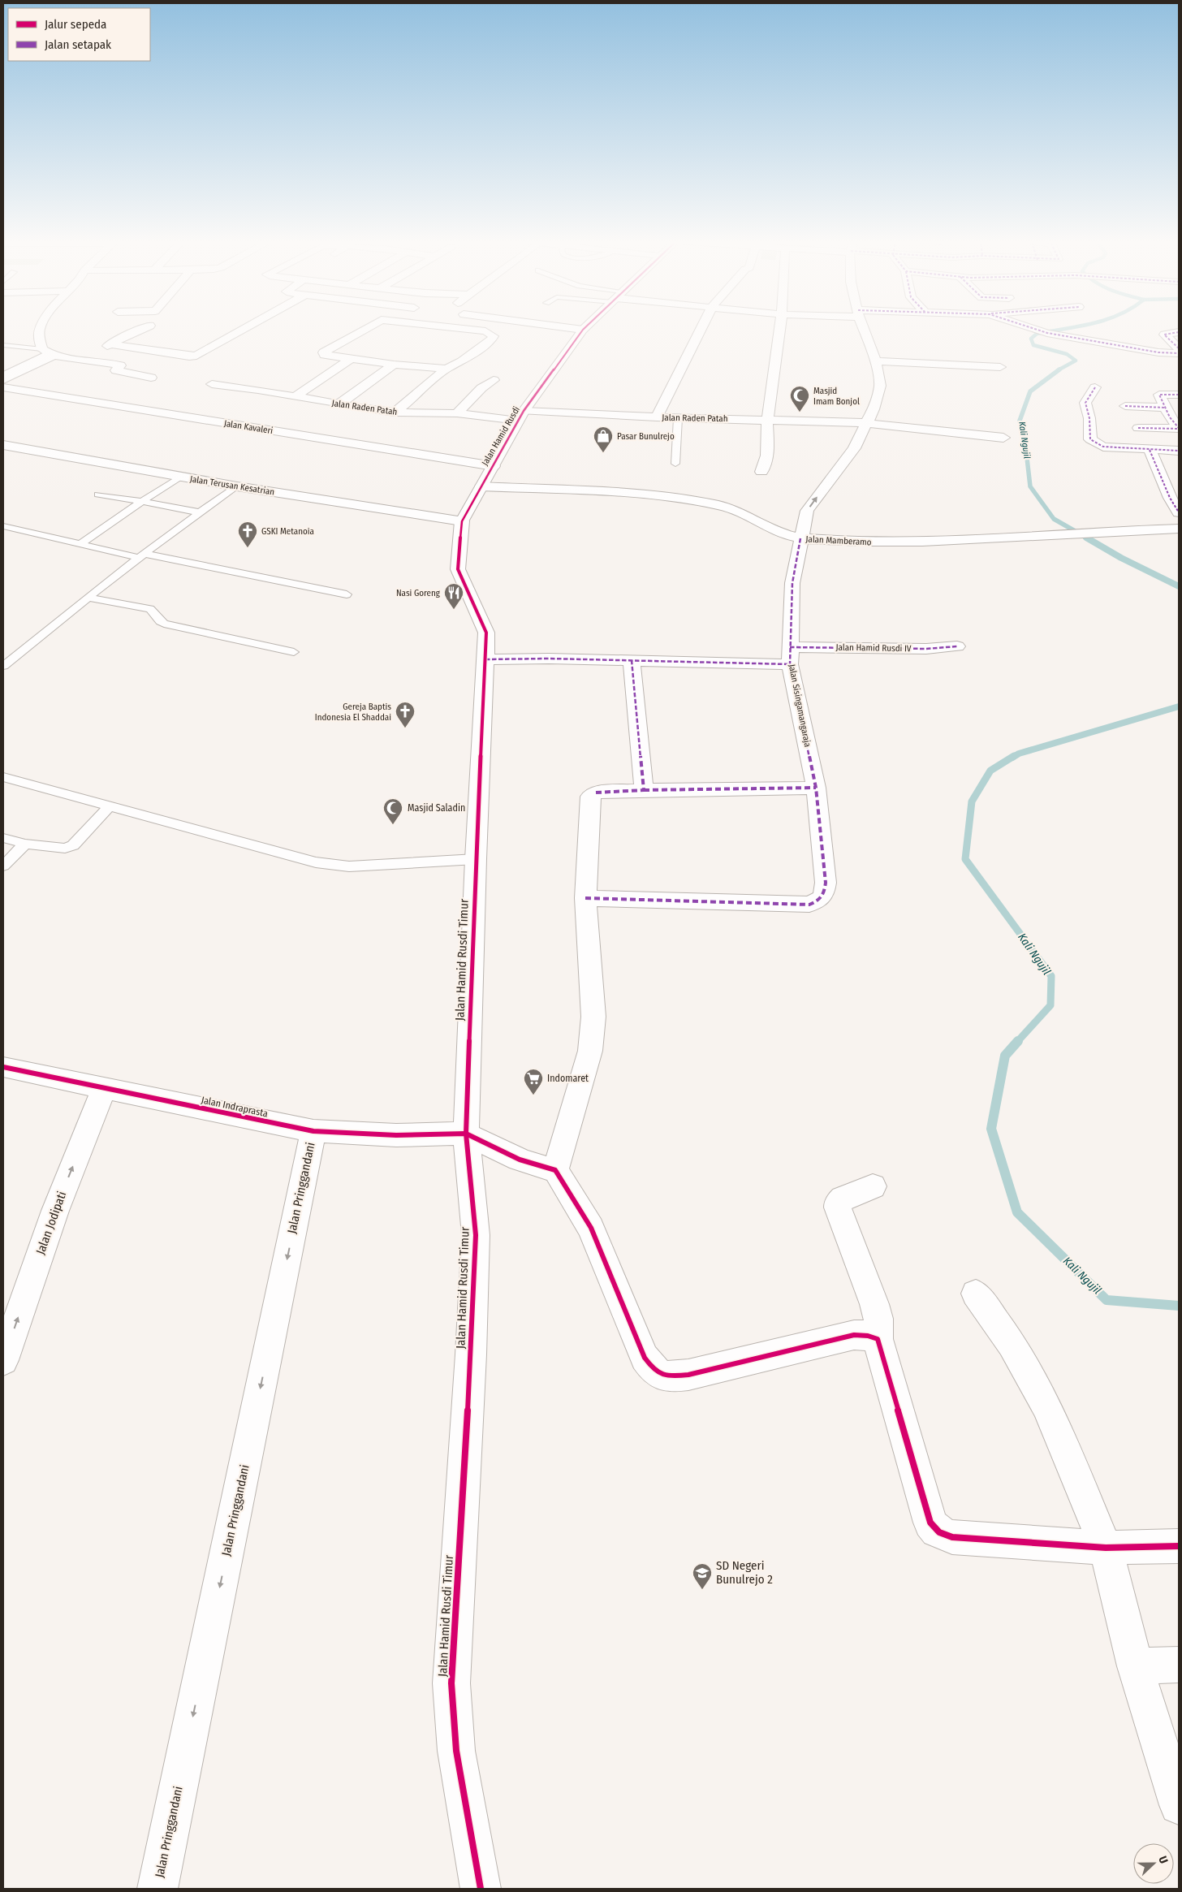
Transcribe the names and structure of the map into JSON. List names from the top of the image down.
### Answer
{
  "streets": {
    "street": [
      "Jalan Raden Patah",
      "Jalan Kavaleri",
      "Jalan Hamid Rusdi",
      "Jalan Terusan Kesatrian",
      "Jalan Mamberamo",
      "Jalan Hamid Rusdi IV",
      "Jalan Sisingamangaraja",
      "Jalan Hamid Rusdi Timur",
      "Jalan Indraprasta",
      "Jalan Pringgandani",
      "Jalan Jodipati"
    ]
  },
  "crossings": [
    ["Jalan Raden Patah", "Jalan Hamid Rusdi"],
    ["Jalan Raden Patah", "Jalan Sisingamangaraja"],
    ["Jalan Kavaleri", "Jalan Hamid Rusdi"],
    ["Jalan Hamid Rusdi", "Jalan Terusan Kesatrian"],
    ["Jalan Hamid Rusdi", "Jalan Mamberamo"],
    ["Jalan Hamid Rusdi", "Jalan Hamid Rusdi Timur"],
    ["Jalan Terusan Kesatrian", "Jalan Hamid Rusdi Timur"],
    ["Jalan Mamberamo", "Jalan Sisingamangaraja"],
    ["Jalan Hamid Rusdi IV", "Jalan Sisingamangaraja"],
    ["Jalan Hamid Rusdi IV", "Jalan Hamid Rusdi Timur"],
    ["Jalan Hamid Rusdi Timur", "Jalan Indraprasta"],
    ["Jalan Indraprasta", "Jalan Pringgandani"],
    ["Jalan Indraprasta", "Jalan Jodipati"]
  ],
  "one_way": ["Jalan Pringgandani", "Jalan Jodipati"],
  "water": ["Kali Ngujil"],
  "places": {
    "mosque": ["Masjid Imam Bonjol", "Masjid Saladin"],
    "shop": ["Pasar Bunulrejo"],
    "church": ["GSKI Metanoia", "Gereja Baptis Indonesia El Shaddai"],
    "restaurant": ["Nasi Goreng"],
    "supermarket": ["Indomaret"],
    "school or university": ["SD Negeri Bunulrejo 2"]
  },
  "legend": ["Jalur sepeda", "Jalan setapak"],
  "north": "right"
}
